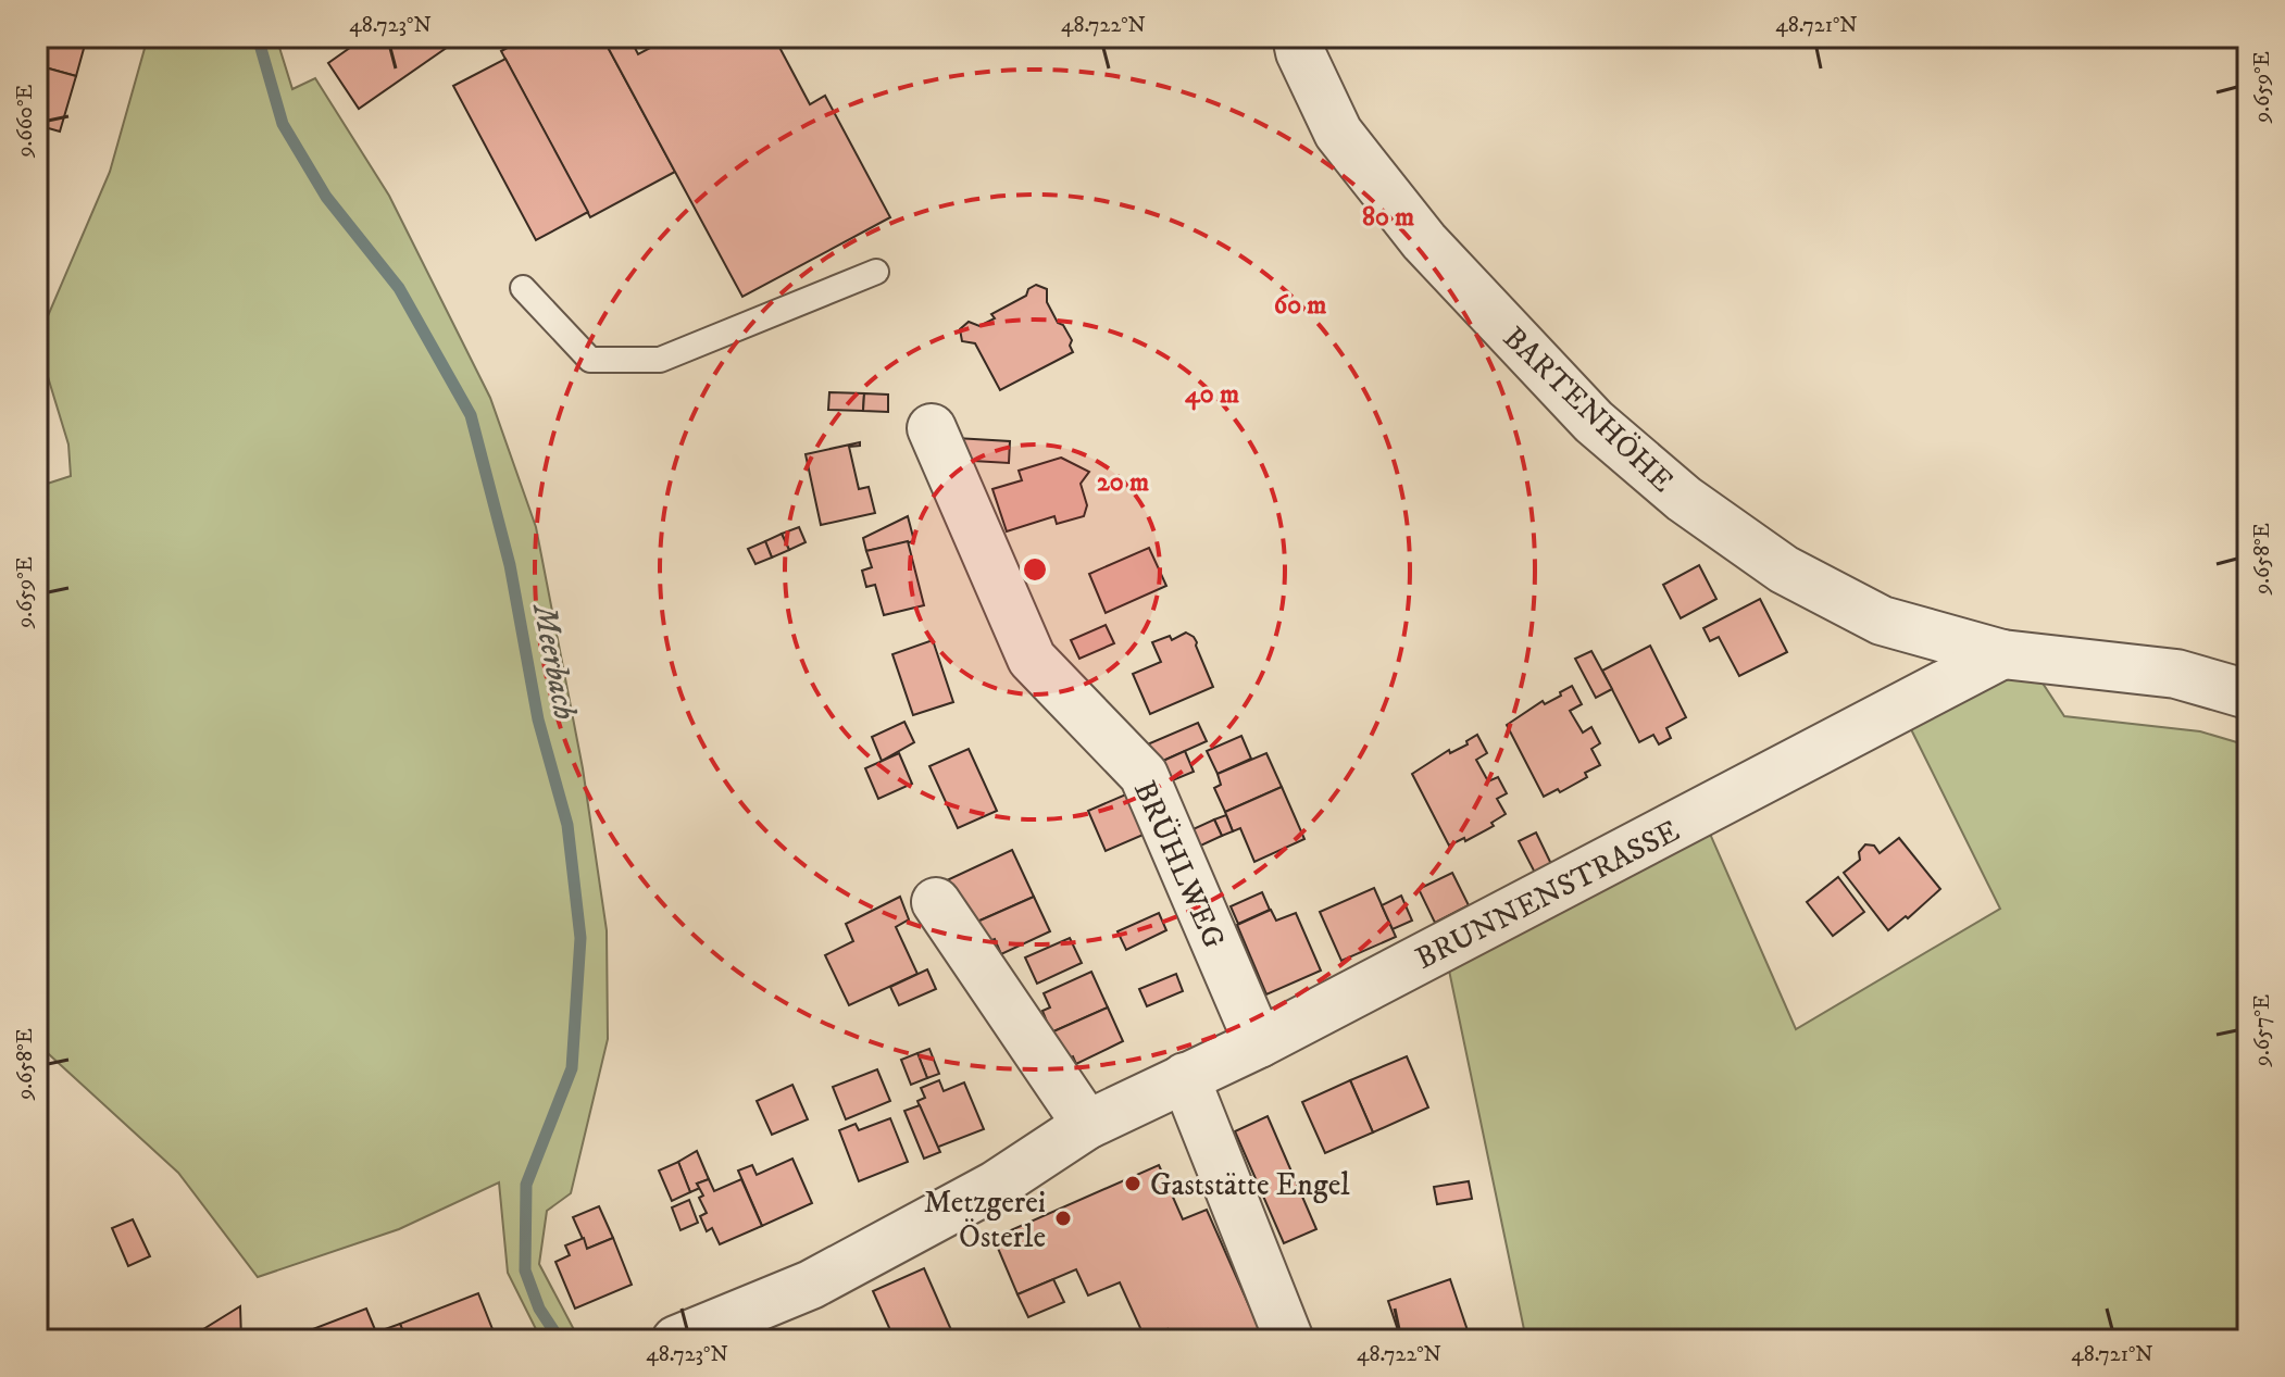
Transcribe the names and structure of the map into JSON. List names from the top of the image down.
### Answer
{
  "streets": {
    "street": ["BARTENHÖHE", "BRÜHLWEG", "BRUNNENSTRASSE"]
  },
  "crossings": [
    ["BARTENHÖHE", "BRUNNENSTRASSE"],
    ["BRÜHLWEG", "BRUNNENSTRASSE"]
  ],
  "water": ["Meerbach"],
  "places": ["Gaststätte Engel", "Metzgerei Österle"],
  "coordinates": [
    "48.723°N",
    "48.722°N",
    "48.721°N",
    "9.659°E",
    "9.660°E",
    "9.658°E",
    "9.657°E"
  ],
  "rings": [
    "80 m",
    "60 m",
    "40 m",
    "20 m"
  ]
}
